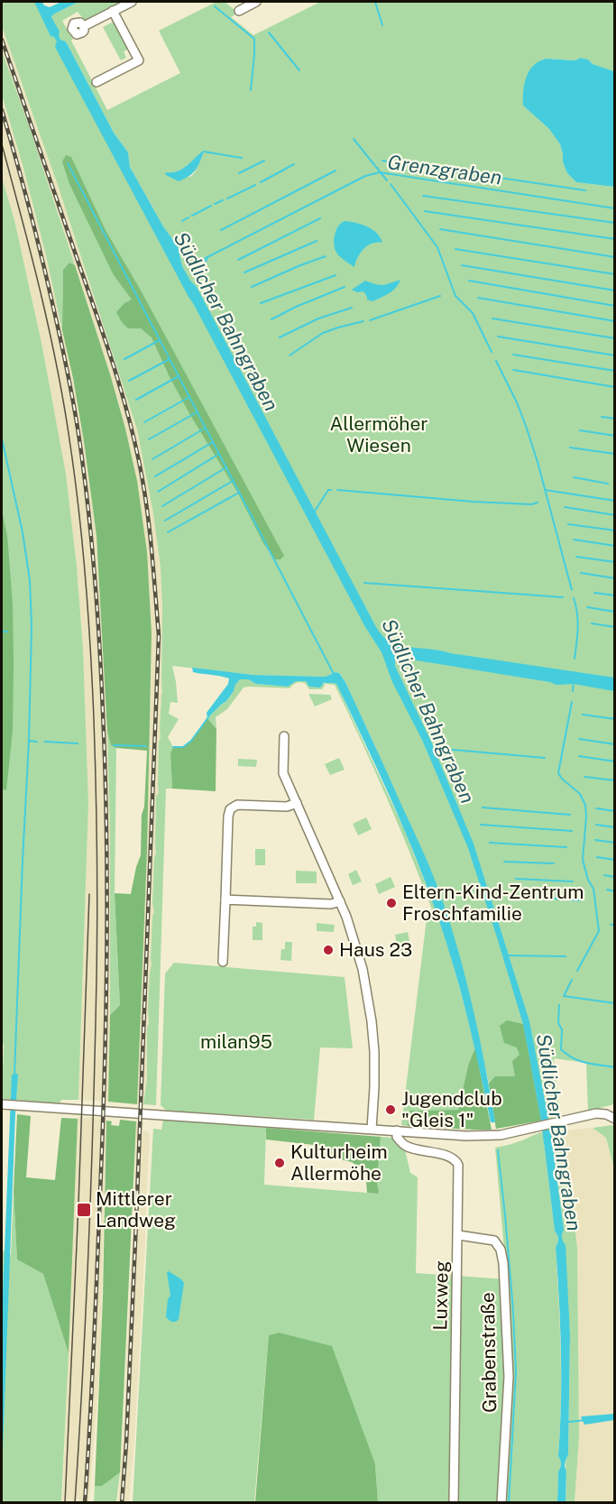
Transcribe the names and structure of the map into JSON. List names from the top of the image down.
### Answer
{
  "streets": {
    "street": ["Luxweg", "Grabenstraße"]
  },
  "crossings": [
    ["Luxweg", "Grabenstraße"]
  ],
  "water": ["Grenzgraben", "Südlicher Bahngraben"],
  "parks": ["Allermöher Wiesen", "milan95"],
  "places": {
    "other": [
      "Eltern-Kind-Zentrum Froschfamilie",
      "Haus 23",
      "Jugendclub \"Gleis 1\"",
      "Kulturheim Allermöhe"
    ],
    "transit": ["Mittlerer Landweg"]
  }
}
